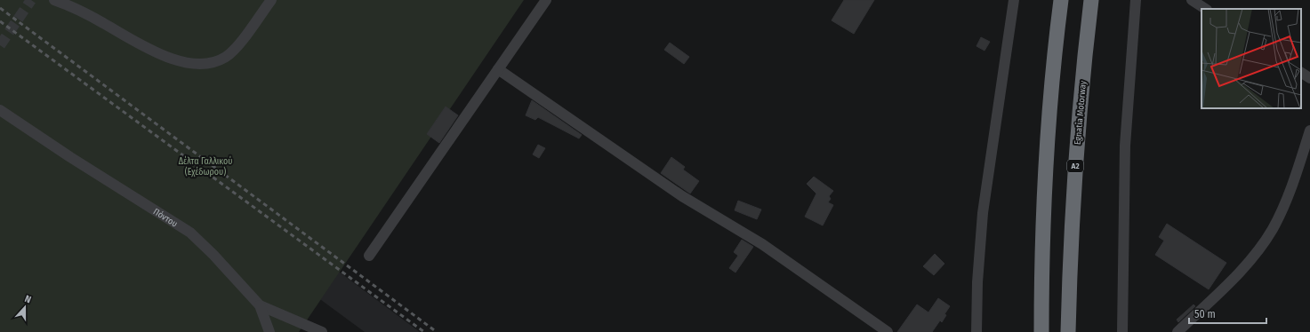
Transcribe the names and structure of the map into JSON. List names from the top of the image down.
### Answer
{
  "streets": {
    "highway": ["Egnatia Motorway", "Α2"],
    "street": ["Πόντου"]
  },
  "parks": ["Δέλτα Γαλλικού (Εχέδωρου)"],
  "scale_bar": "50 m",
  "north": "top"
}
